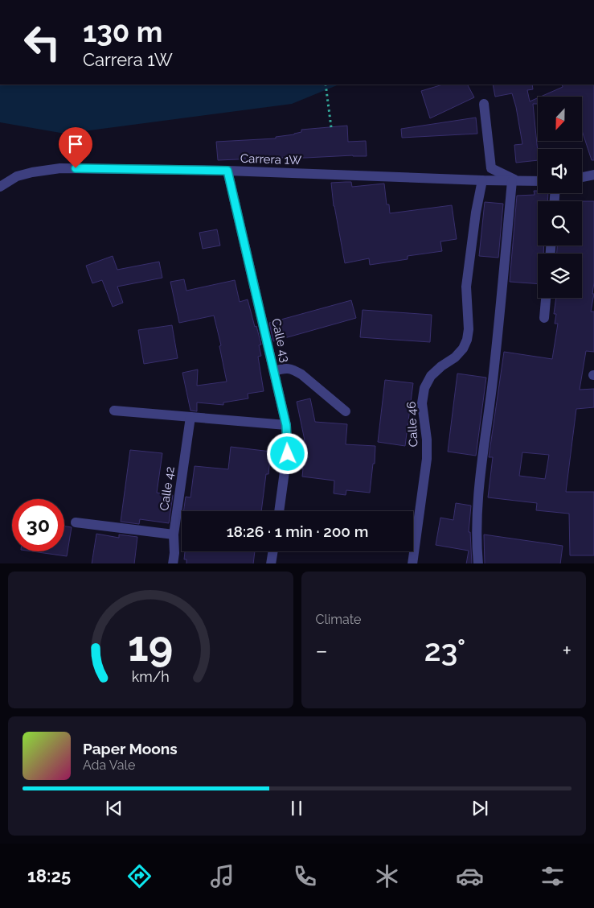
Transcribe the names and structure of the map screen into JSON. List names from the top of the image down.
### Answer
{
  "streets": {
    "street": [
      "Carrera 1W",
      "Calle 43",
      "Calle 46",
      "Calle 42"
    ]
  },
  "crossings": [
    ["Carrera 1W", "Calle 43"],
    ["Carrera 1W", "Calle 46"]
  ],
  "north": "bottom",
  "page": {
    "turn": ["130 m", "Carrera 1W"],
    "limit": "30",
    "trip": "18:26 · 1 min · 200 m",
    "tile": "Climate",
    "heat": ["−", "23°", "+"],
    "song": ["Paper Moons", "Ada Vale"],
    "tabs": "18:25",
    "gauge": ["19", "km/h"]
  }
}
